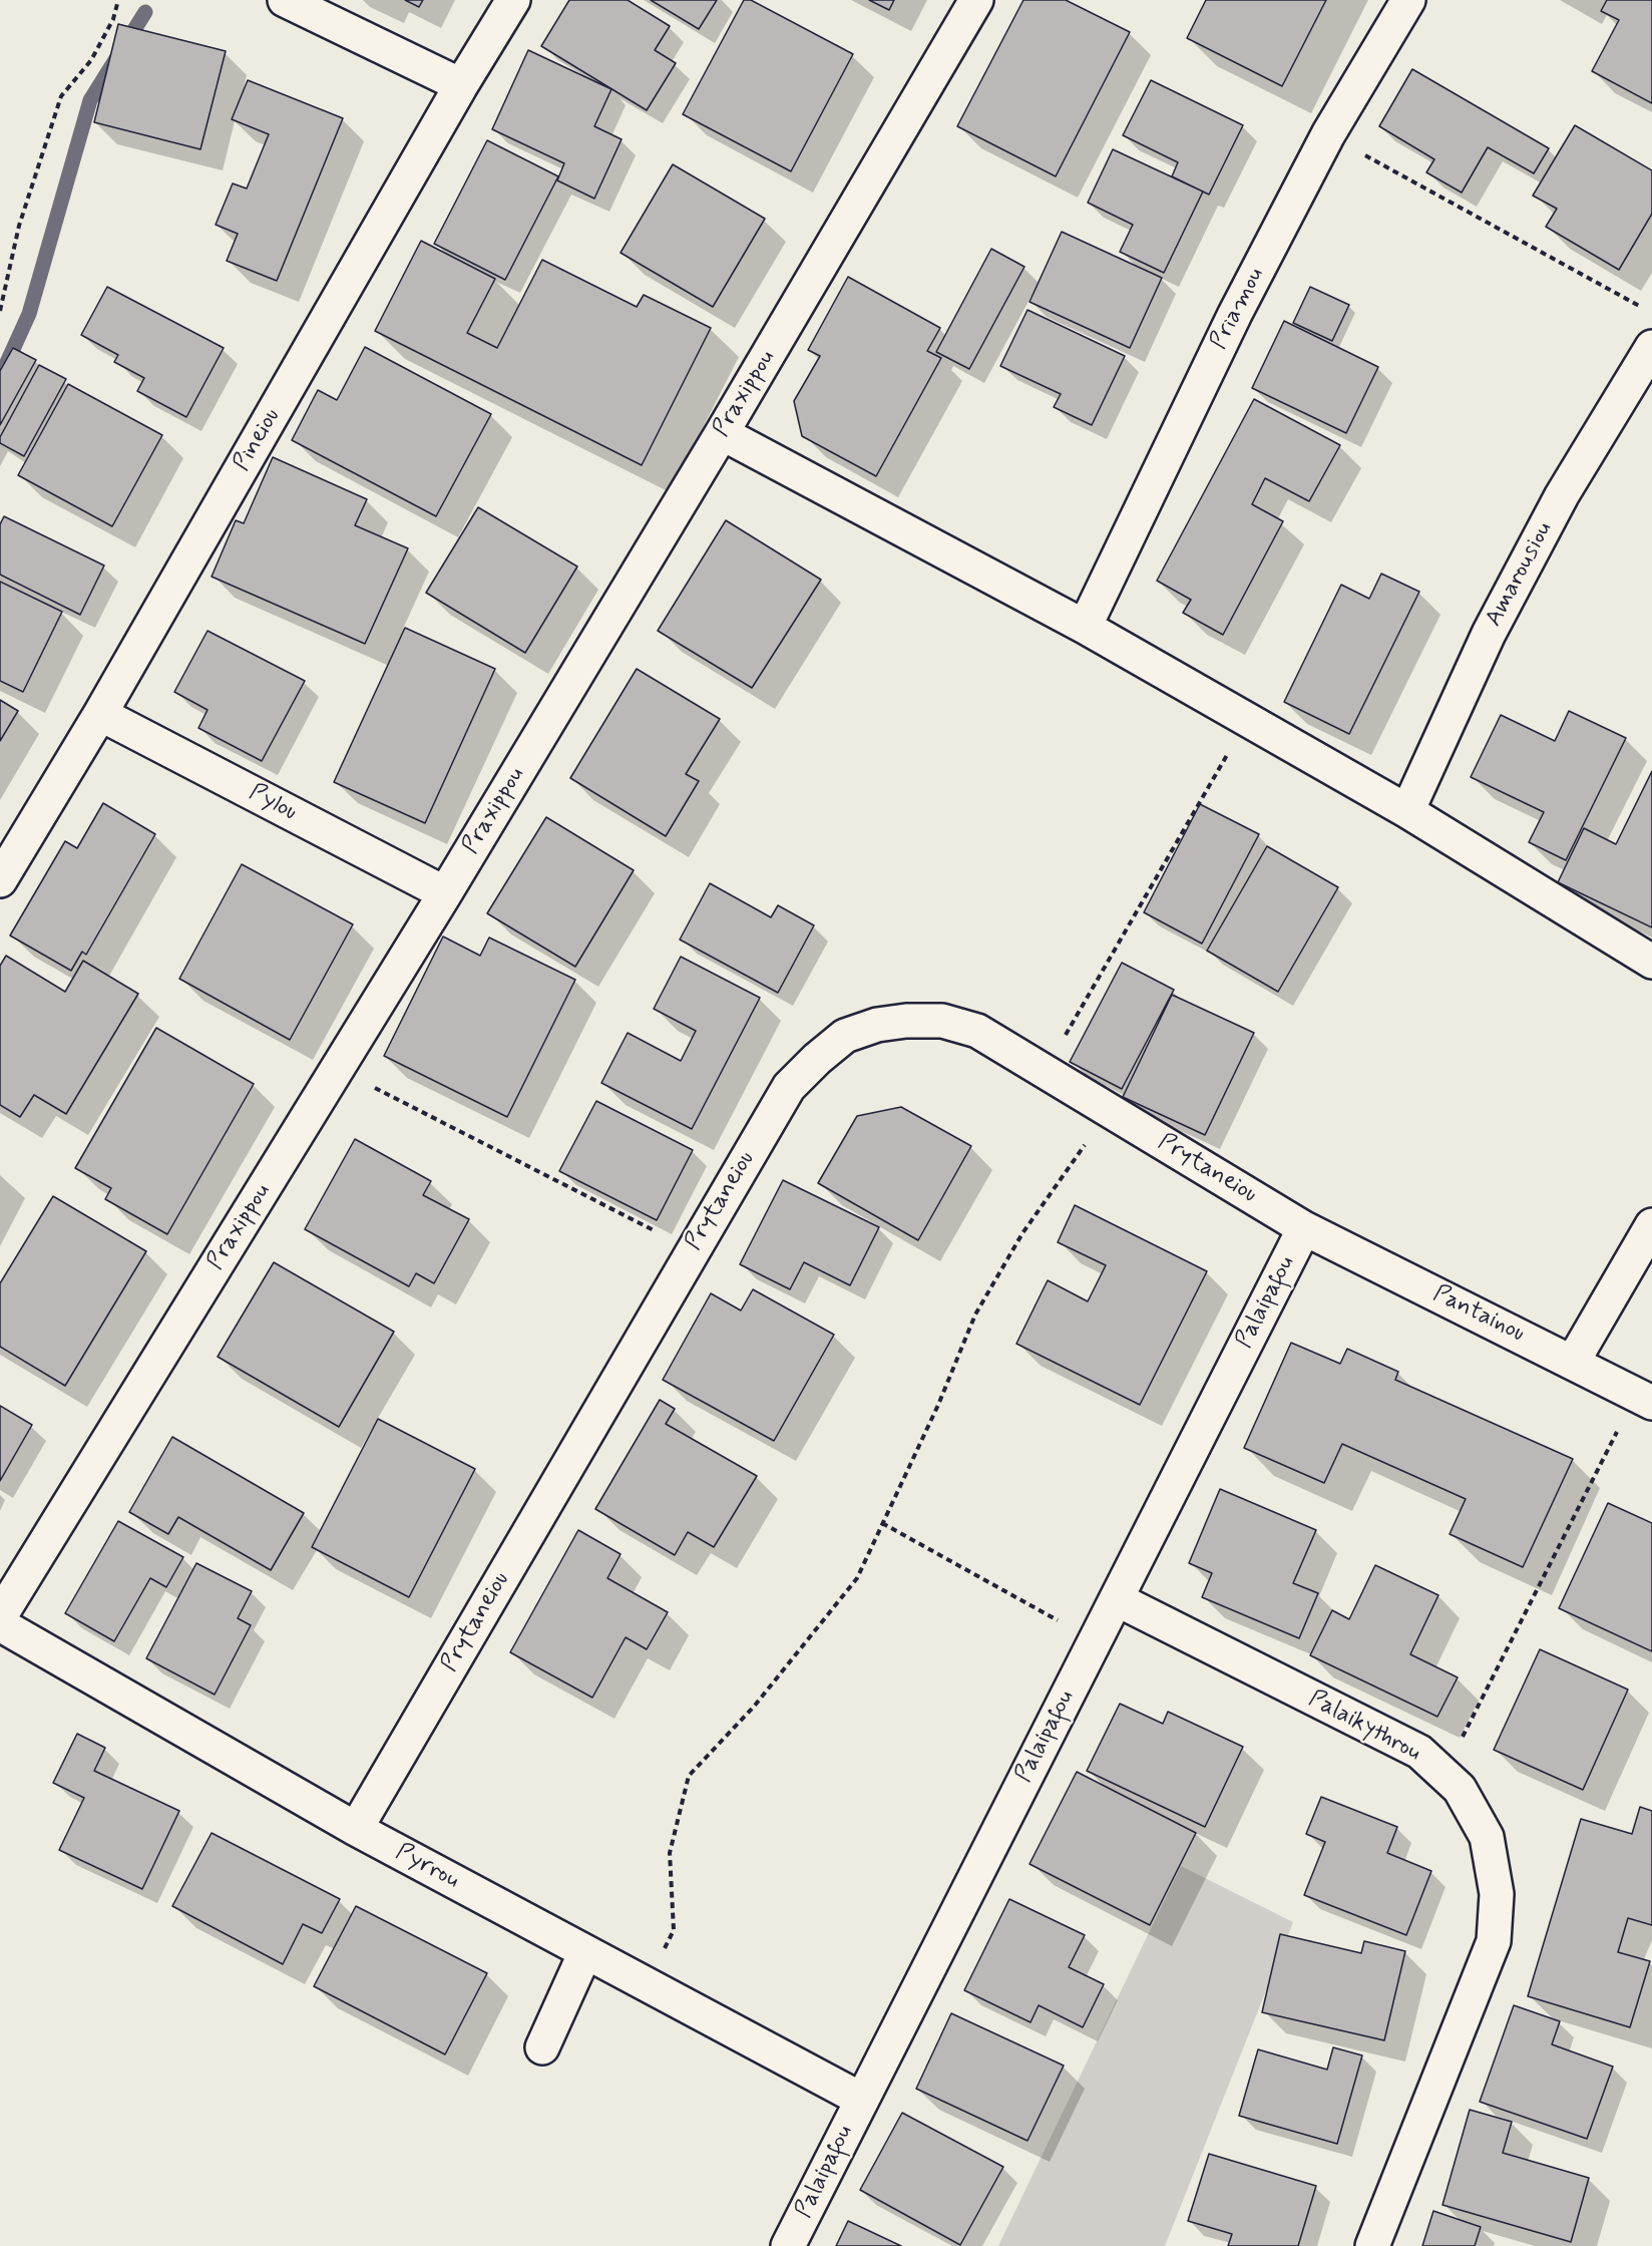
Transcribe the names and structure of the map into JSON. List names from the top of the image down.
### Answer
{
  "streets": {
    "street": [
      "Priamou",
      "Praxippou",
      "Pineiou",
      "Amarousiou",
      "Pylou",
      "Prytaneiou",
      "Palaipafou",
      "Pantainou",
      "Palaikythrou",
      "Pyrrou"
    ]
  },
  "crossings": [
    ["Praxippou", "Pylou"],
    ["Pineiou", "Pylou"],
    ["Prytaneiou", "Palaipafou"],
    ["Prytaneiou", "Pantainou"],
    ["Prytaneiou", "Pyrrou"],
    ["Palaipafou", "Pantainou"],
    ["Palaipafou", "Palaikythrou"],
    ["Palaipafou", "Pyrrou"]
  ]
}
